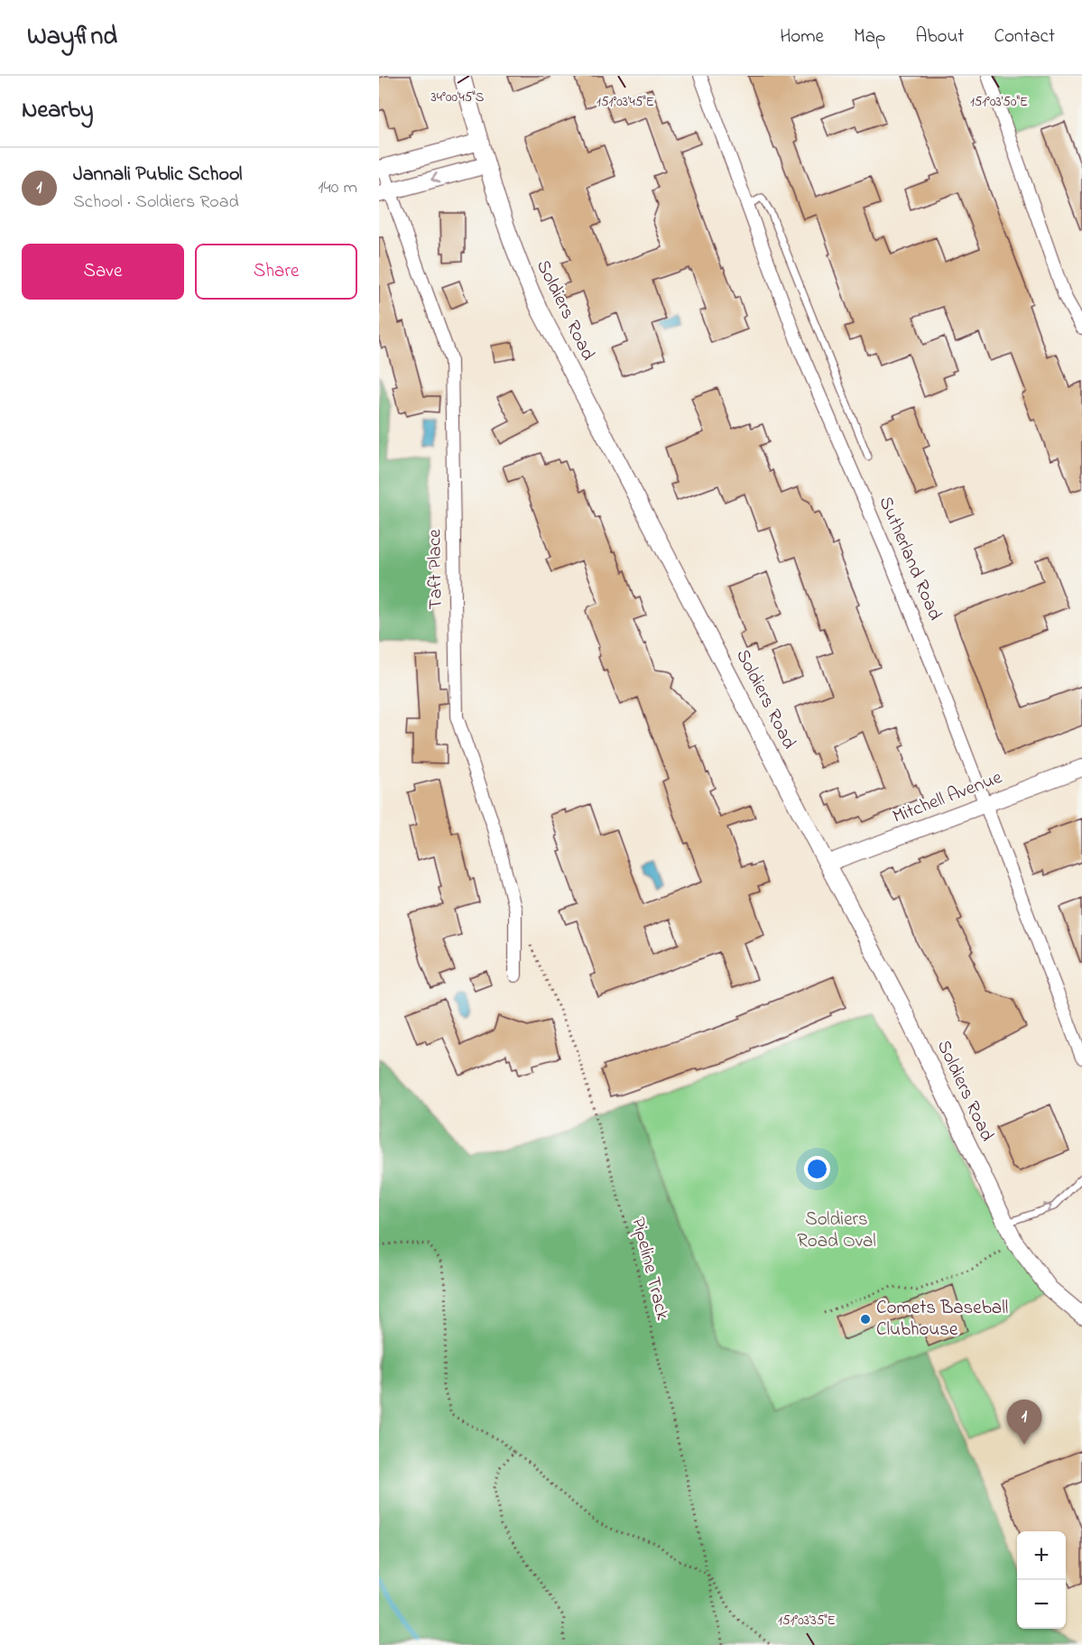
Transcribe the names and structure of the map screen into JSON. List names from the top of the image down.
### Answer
{
  "streets": {
    "street": [
      "Soldiers Road",
      "Sutherland Road",
      "Taft Place",
      "Mitchell Avenue"
    ],
    "path": ["Pipeline Track"]
  },
  "crossings": [
    ["Soldiers Road", "Mitchell Avenue"],
    ["Sutherland Road", "Mitchell Avenue"]
  ],
  "parks": ["Soldiers Road Oval"],
  "places": ["Comets Baseball Clubhouse"],
  "page": {
    "header": "Wayfind",
    "nav": [
      "Home",
      "Map",
      "About",
      "Contact"
    ],
    "heading": "Nearby",
    "list": [
      {
        "mark": "1",
        "name": "Jannali Public School",
        "note": "School · Soldiers Road",
        "value": "140 m"
      }
    ],
    "buttons": ["Save", "Share"],
    "pins": "1",
    "map_buttons": ["+", "−"]
  },
  "coordinates": [
    "34°00'45\"S",
    "151°03'45\"E",
    "151°03'50\"E",
    "151°03'35\"E"
  ]
}
